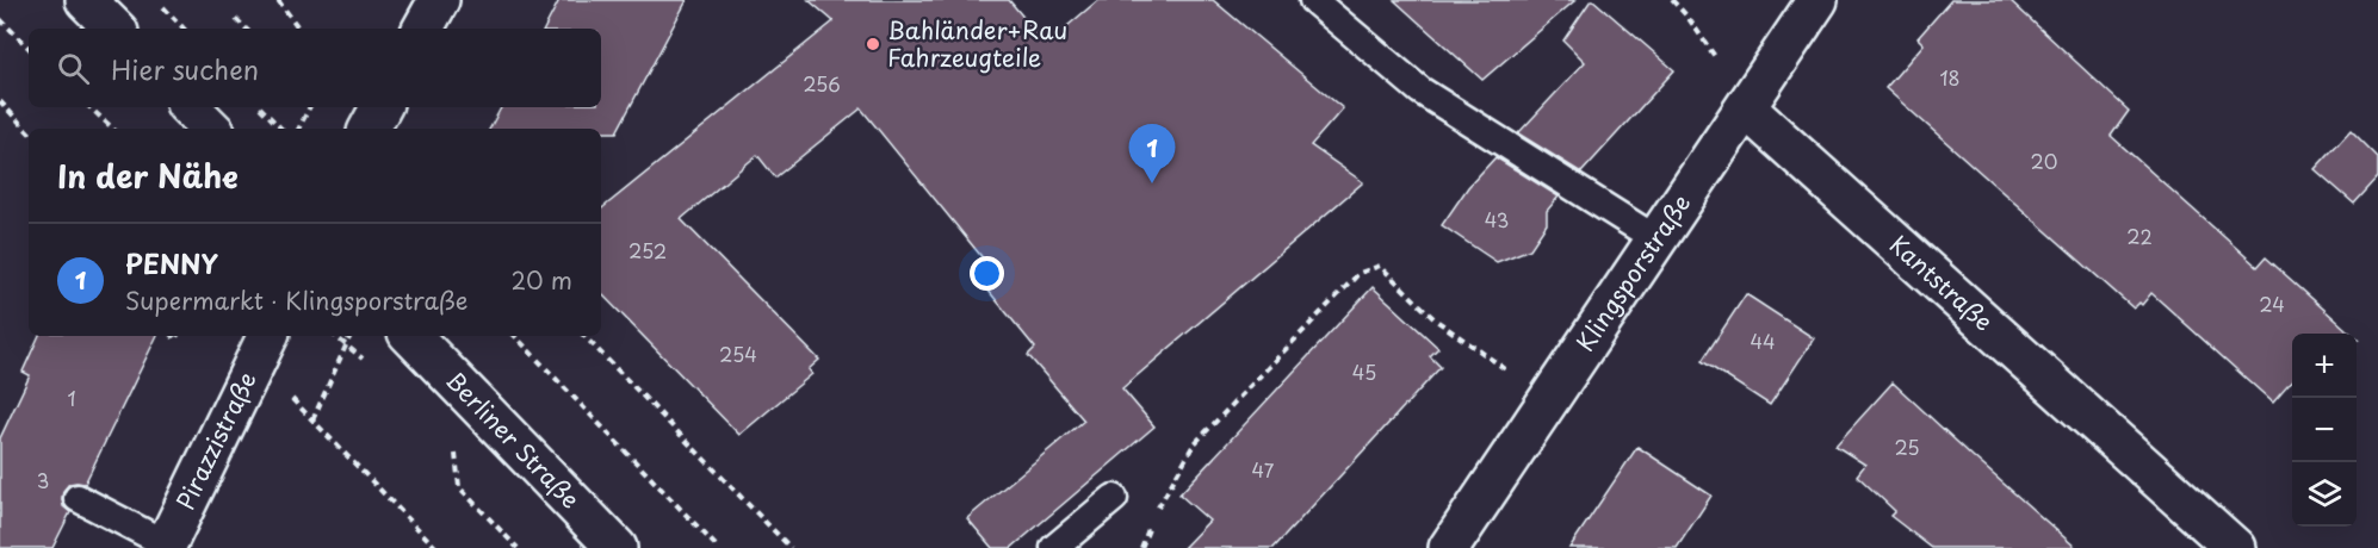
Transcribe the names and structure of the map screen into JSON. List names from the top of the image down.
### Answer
{
  "streets": {
    "street": [
      "Klingsporstraße",
      "Kantstraße",
      "Berliner Straße",
      "Pirazzistraße"
    ]
  },
  "crossings": [
    ["Klingsporstraße", "Kantstraße"]
  ],
  "places": ["Bahländer+Rau Fahrzeugteile"],
  "house_numbers": [
    "18",
    "256",
    "20",
    "43",
    "22",
    "252",
    "24",
    "44",
    "254",
    "45",
    "1",
    "25",
    "47",
    "3"
  ],
  "page": {
    "search": "Hier suchen",
    "pins": "1",
    "heading": "In der Nähe",
    "list": [
      {
        "mark": "1",
        "name": "PENNY",
        "note": "Supermarkt · Klingsporstraße",
        "value": "20 m"
      }
    ],
    "map_buttons": ["+", "−"]
  }
}
